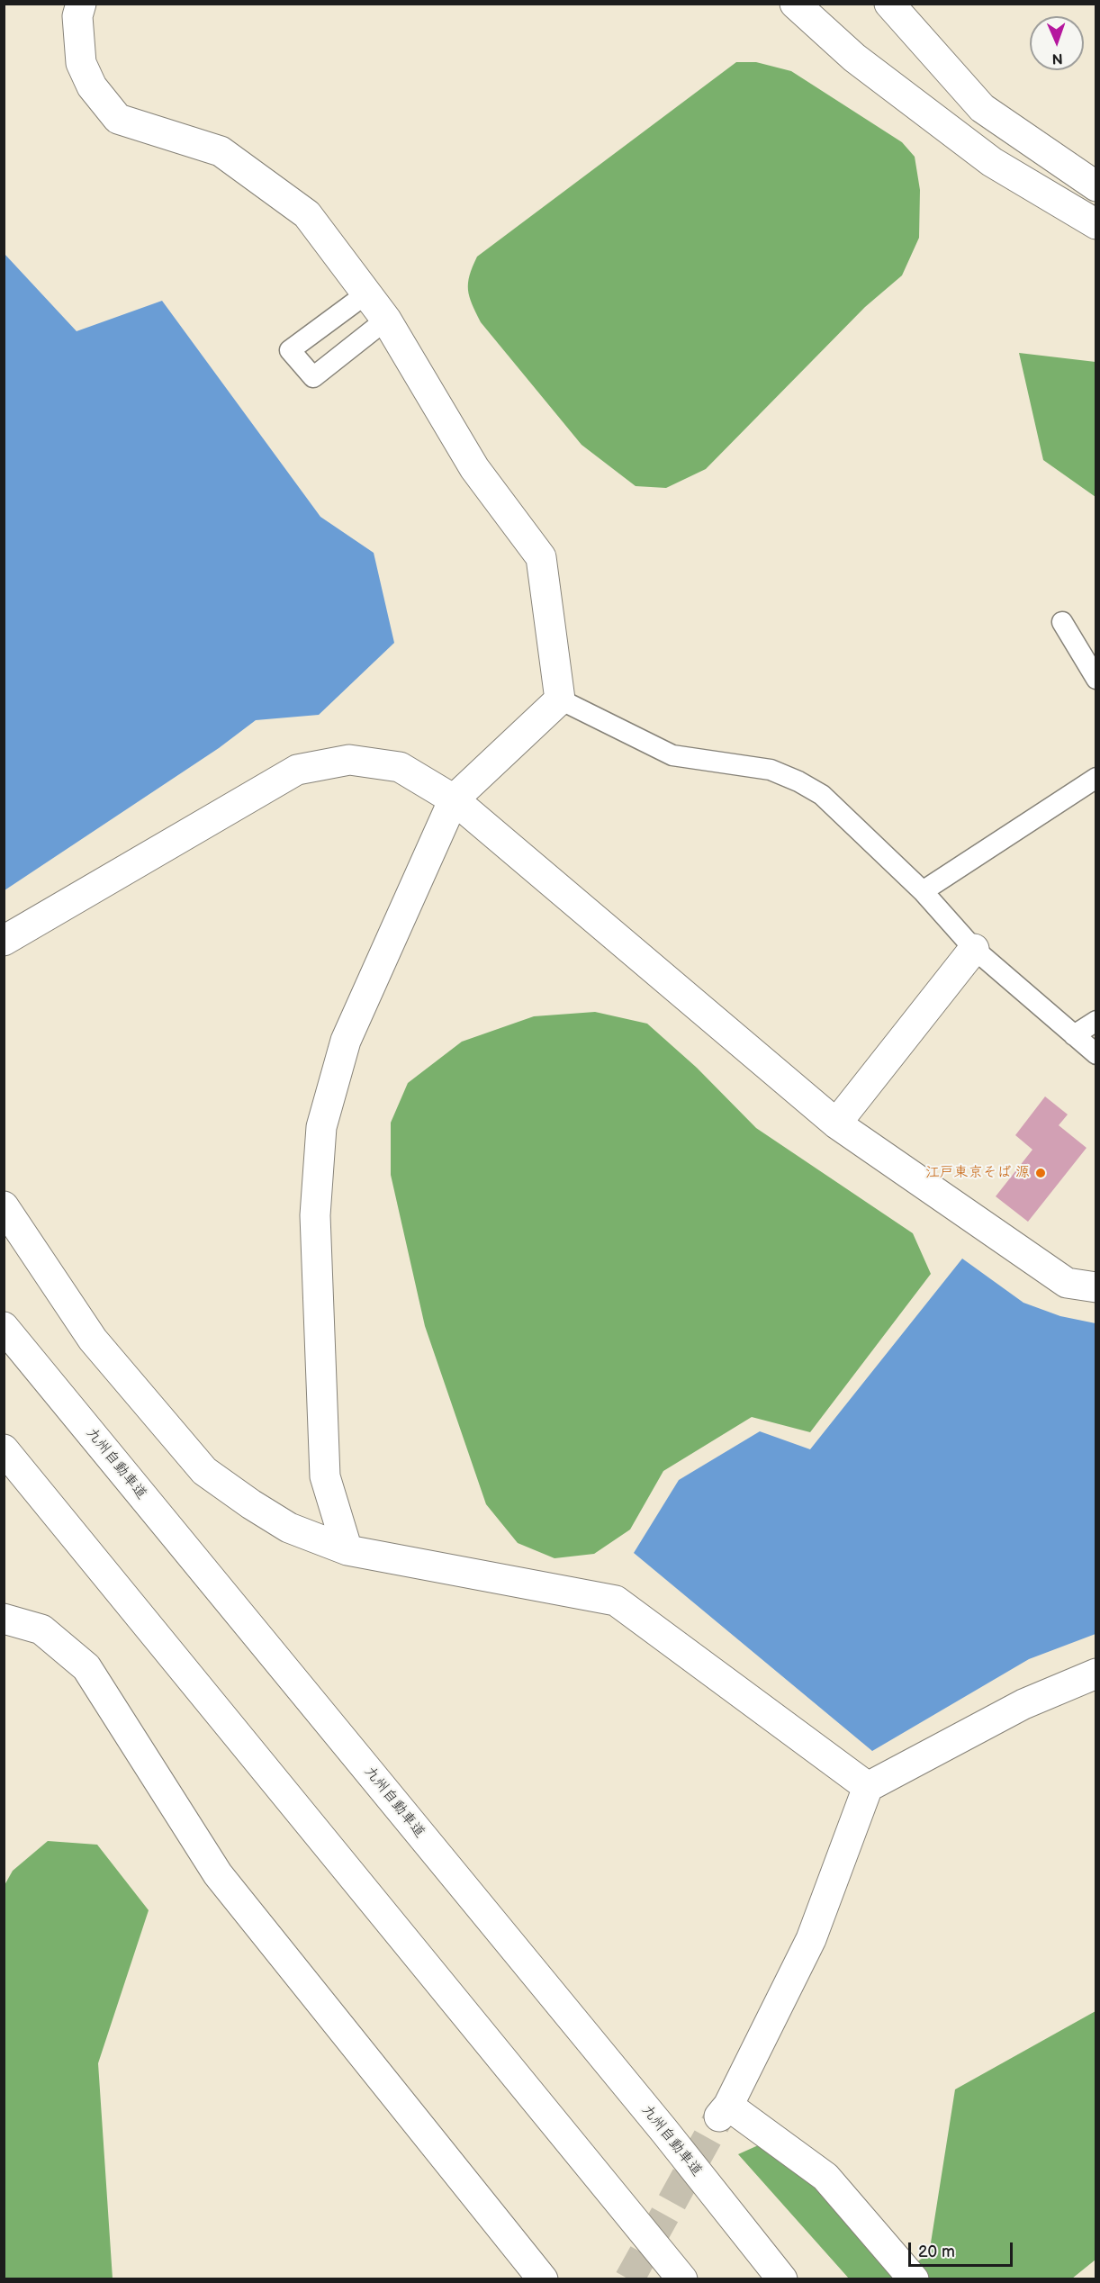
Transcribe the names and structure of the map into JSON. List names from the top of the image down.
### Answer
{
  "streets": {
    "main road": ["九州自動車道"]
  },
  "places": ["江戸東京そば 源"],
  "scale_bar": "20 m",
  "north": "bottom"
}
